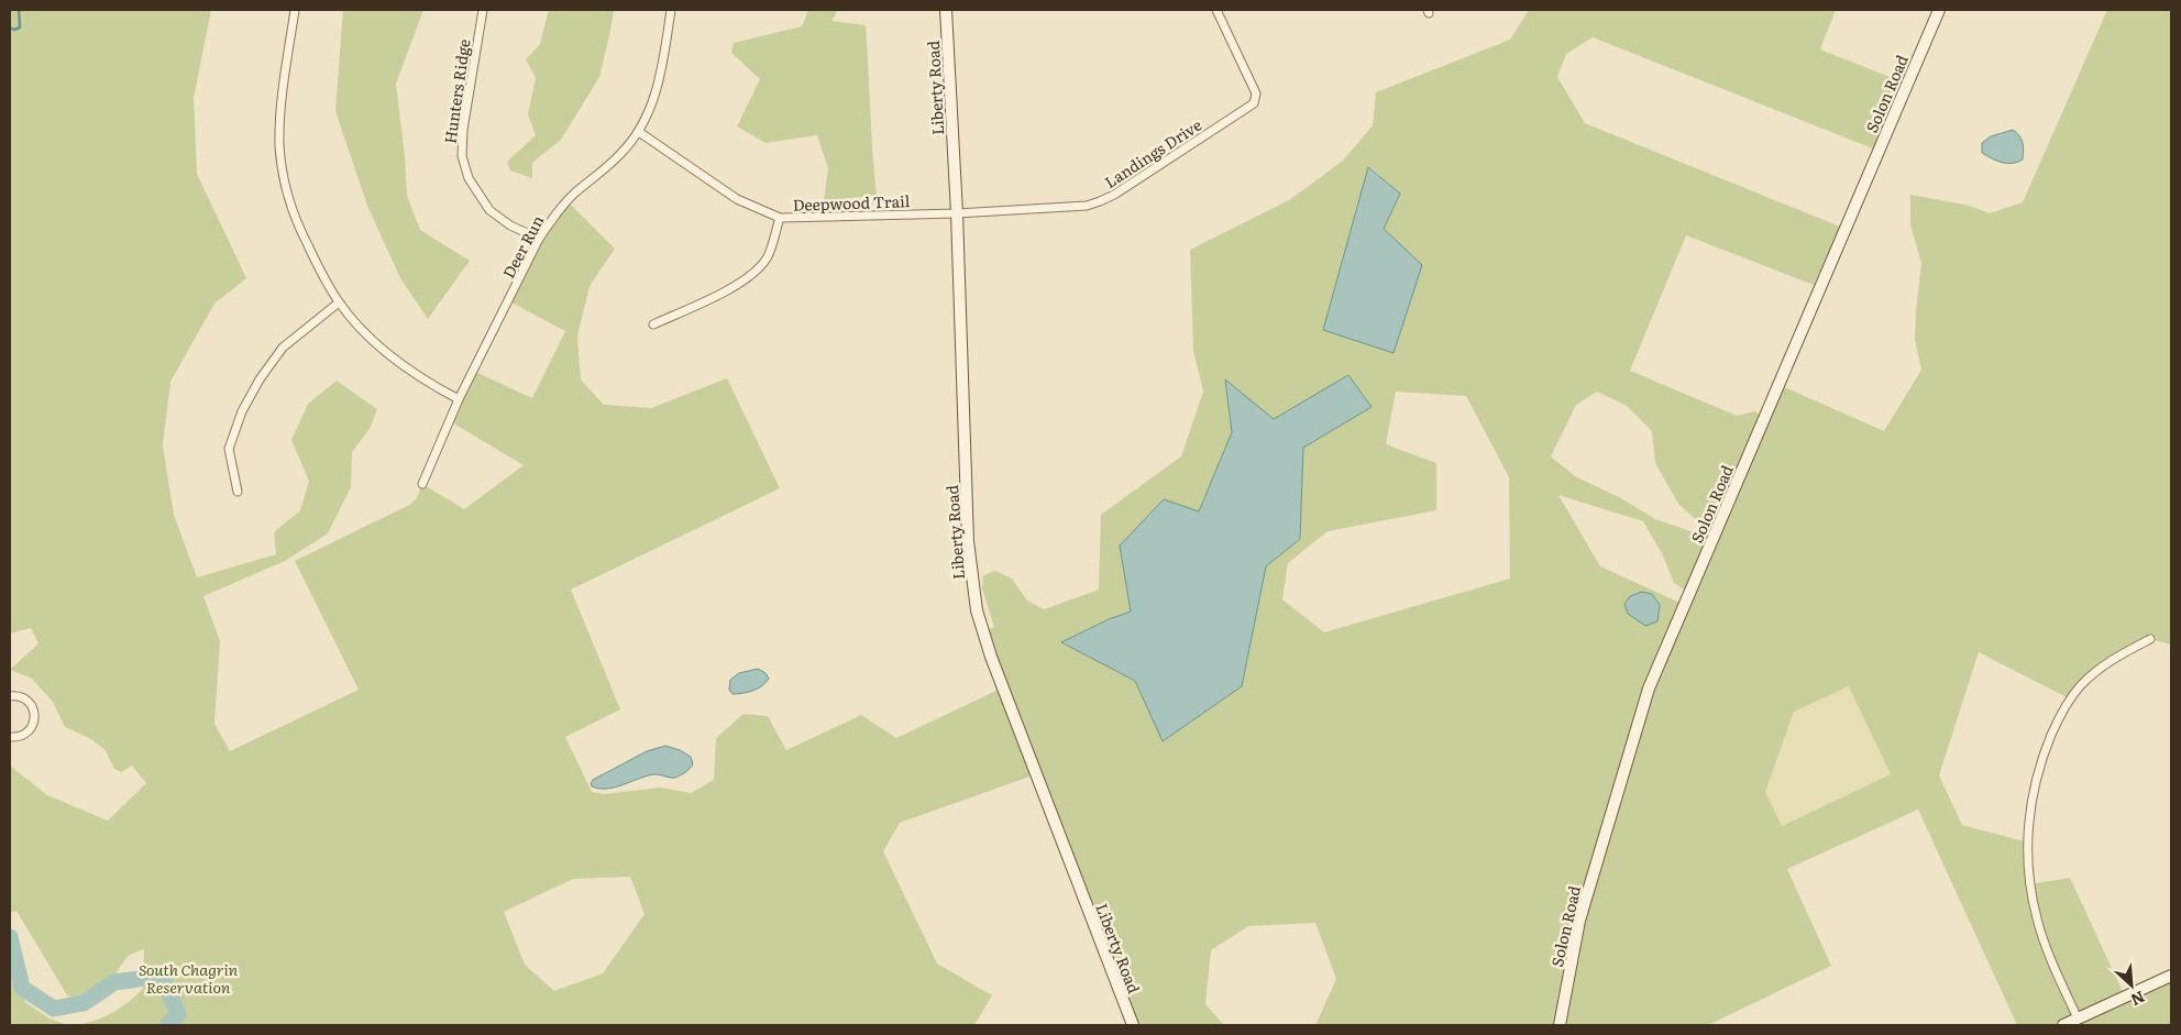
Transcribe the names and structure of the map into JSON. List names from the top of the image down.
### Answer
{
  "streets": {
    "street": [
      "Liberty Road",
      "Hunters Ridge",
      "Solon Road",
      "Landings Drive",
      "Deepwood Trail",
      "Deer Run"
    ]
  },
  "crossings": [
    ["Liberty Road", "Landings Drive"],
    ["Liberty Road", "Deepwood Trail"],
    ["Hunters Ridge", "Deer Run"],
    ["Landings Drive", "Deepwood Trail"],
    ["Deepwood Trail", "Deer Run"]
  ],
  "parks": ["South Chagrin Reservation"],
  "north": "bottom right"
}
